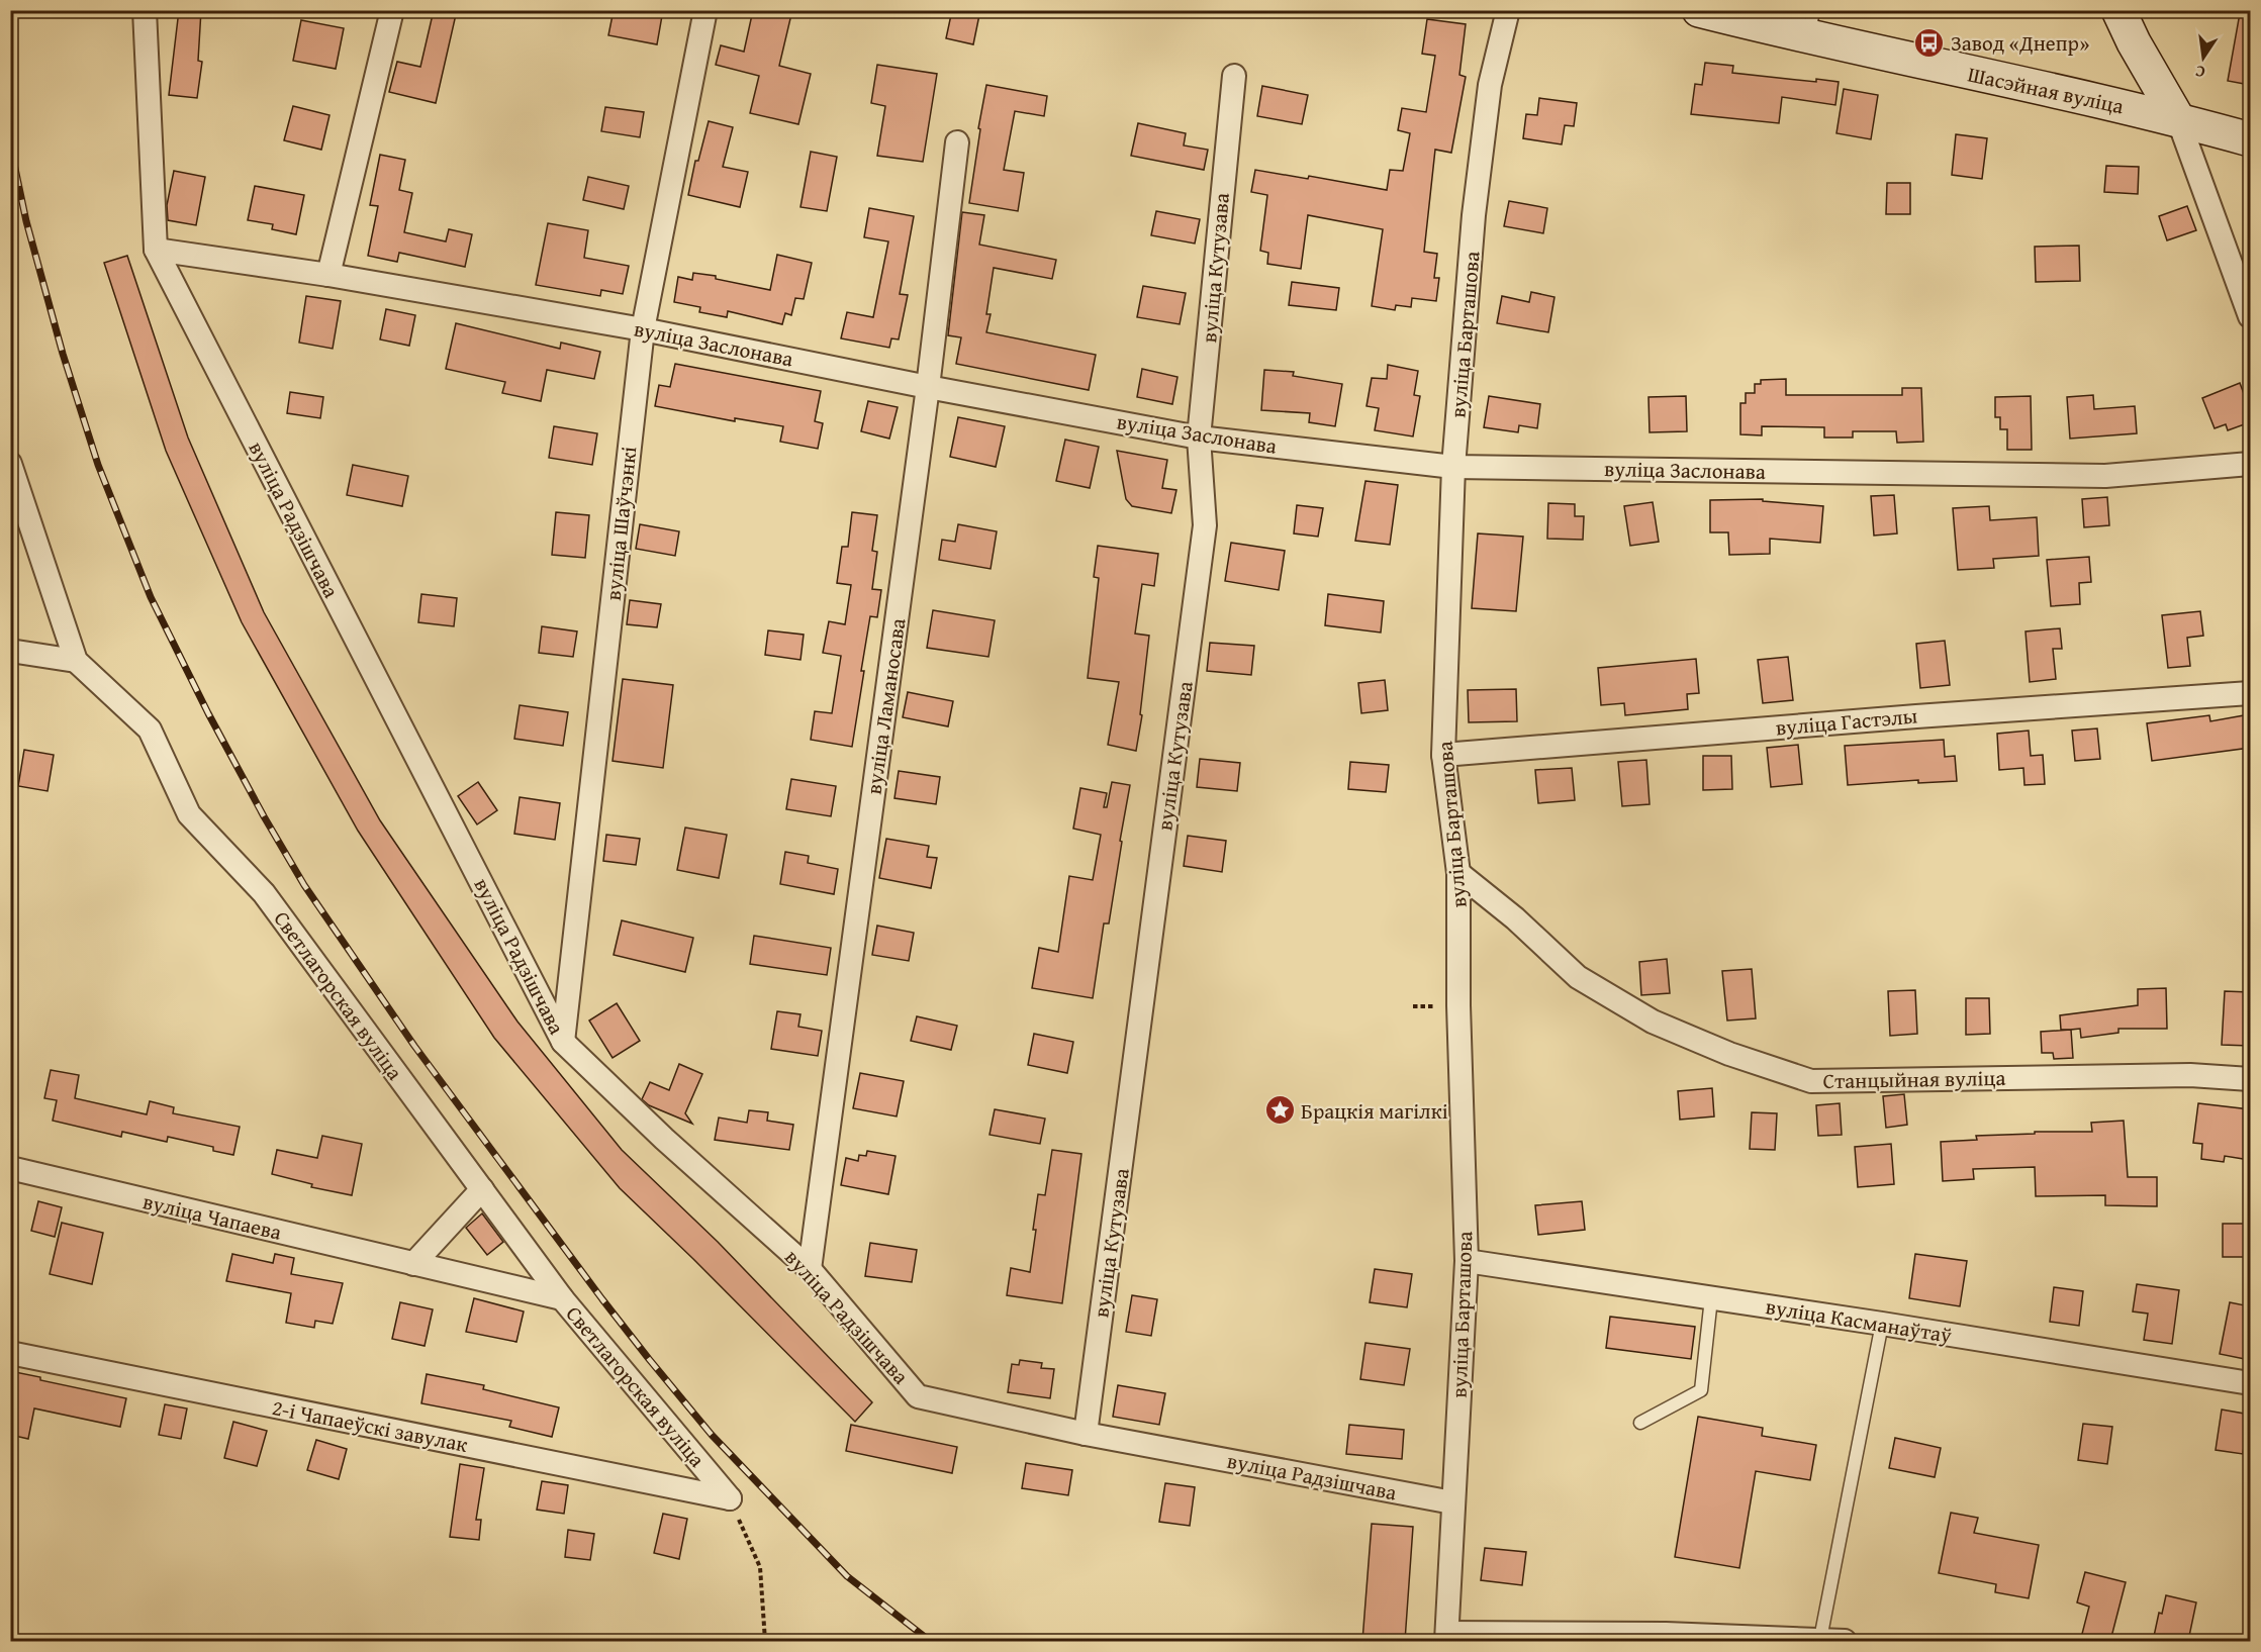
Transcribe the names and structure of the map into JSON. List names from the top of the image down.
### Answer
{
  "streets": {
    "main road": ["Шасэйная вуліца"],
    "street": [
      "вуліца Кутузава",
      "вуліца Барташова",
      "вуліца Заслонава",
      "вуліца Радзішчава",
      "вуліца Шаўчэнкі",
      "вуліца Ламаносава",
      "вуліца Гастэлы",
      "Светлагорская вуліца",
      "Станцыйная вуліца",
      "вуліца Чапаева",
      "вуліца Касманаўтаў",
      "2-і Чапаеўскі завулак"
    ]
  },
  "crossings": [
    ["вуліца Кутузава", "вуліца Заслонава"],
    ["вуліца Кутузава", "вуліца Радзішчава"],
    ["вуліца Барташова", "вуліца Заслонава"],
    ["вуліца Барташова", "вуліца Радзішчава"],
    ["вуліца Барташова", "вуліца Гастэлы"],
    ["вуліца Барташова", "Станцыйная вуліца"],
    ["вуліца Барташова", "вуліца Касманаўтаў"],
    ["вуліца Заслонава", "вуліца Радзішчава"],
    ["вуліца Заслонава", "вуліца Шаўчэнкі"],
    ["вуліца Заслонава", "вуліца Ламаносава"],
    ["вуліца Радзішчава", "вуліца Шаўчэнкі"],
    ["вуліца Радзішчава", "вуліца Ламаносава"],
    ["Светлагорская вуліца", "вуліца Чапаева"],
    ["Светлагорская вуліца", "2-і Чапаеўскі завулак"]
  ],
  "places": {
    "bus stop": ["Завод «Днепр»"],
    "place": ["Брацкія магілкі"]
  },
  "north": "bottom"
}
